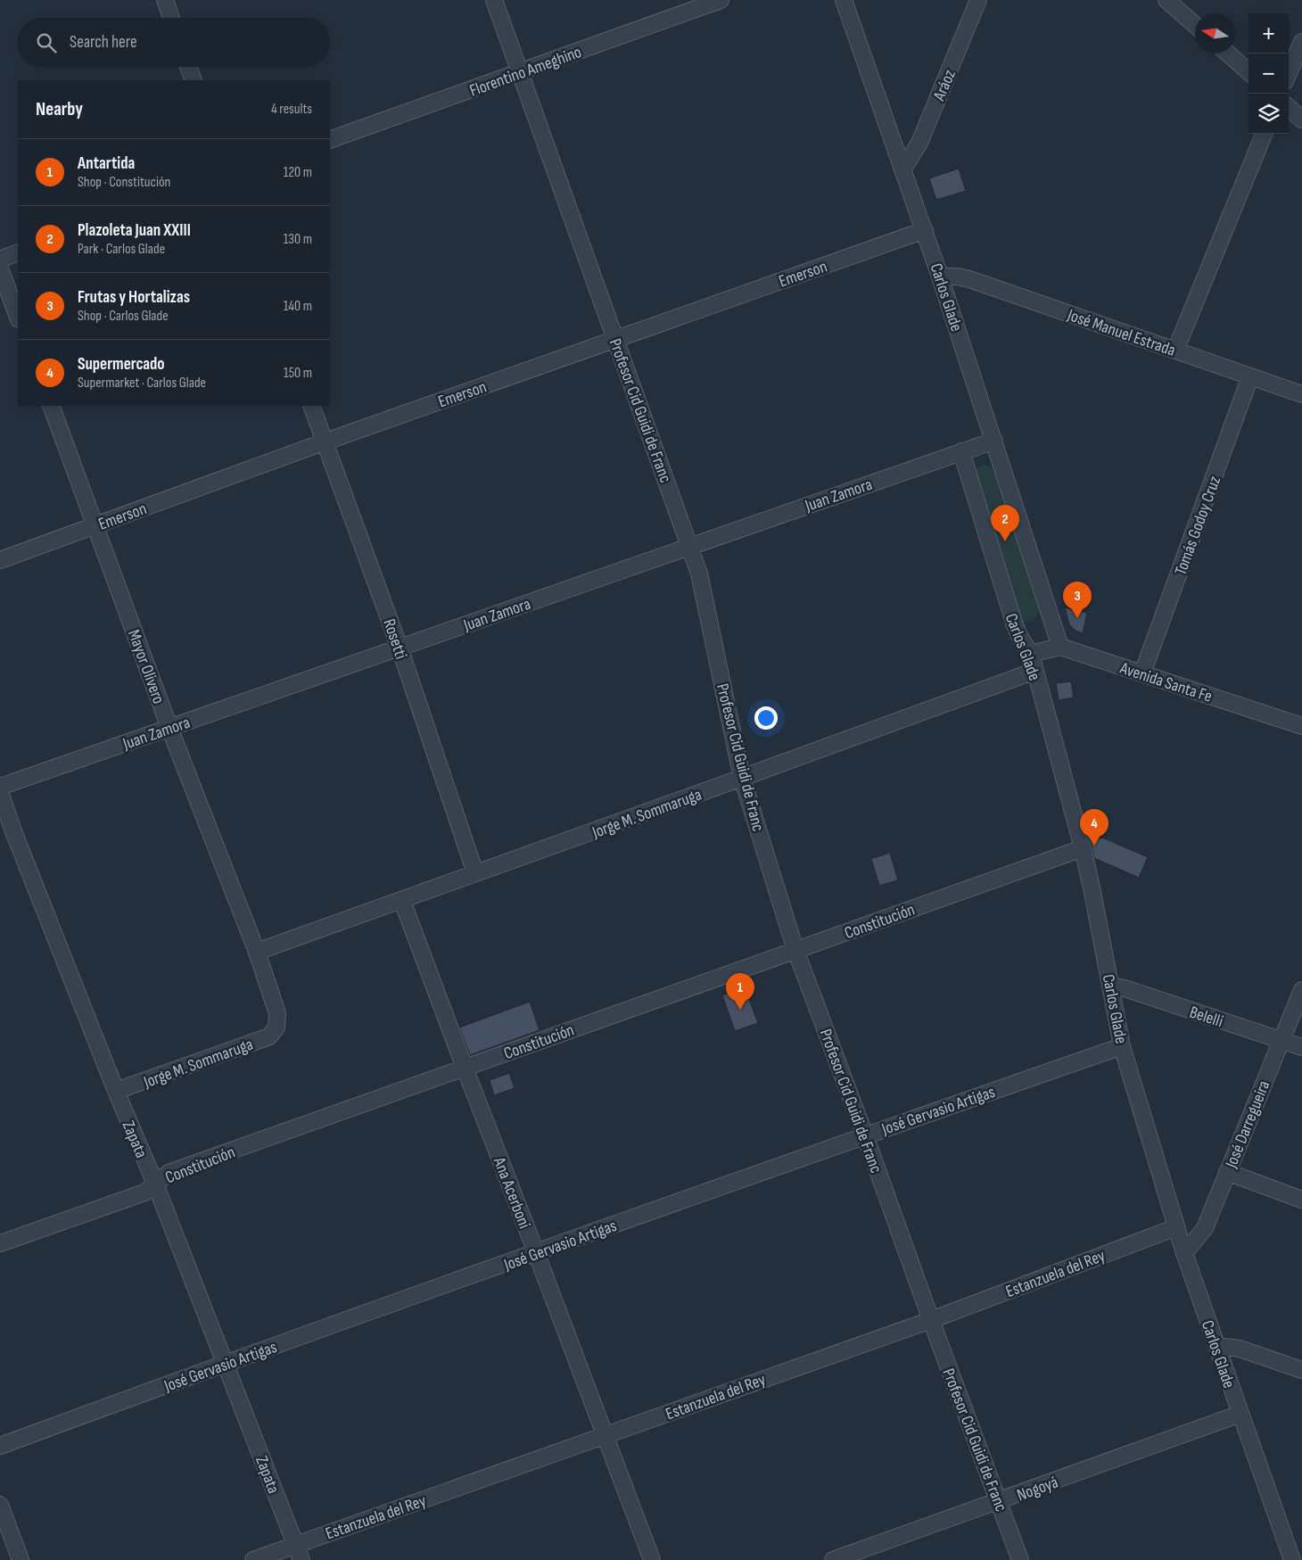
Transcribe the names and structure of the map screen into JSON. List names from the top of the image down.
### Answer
{
  "streets": {
    "street": [
      "Florentino Ameghino",
      "Aráoz",
      "Emerson",
      "Carlos Glade",
      "José Manuel Estrada",
      "Profesor Cid Guidi de Franc",
      "Juan Zamora",
      "Tomás Godoy Cruz",
      "Rosetti",
      "Mayor Olivero",
      "Avenida Santa Fe",
      "Jorge M. Sommaruga",
      "Constitución",
      "Belelli",
      "José Gervasio Artigas",
      "José Darregueira",
      "Zapata",
      "Ana Acerboni",
      "Estanzuela del Rey",
      "Nogoyá"
    ]
  },
  "crossings": [
    ["Florentino Ameghino", "Profesor Cid Guidi de Franc"],
    ["Aráoz", "Carlos Glade"],
    ["Emerson", "Carlos Glade"],
    ["Emerson", "Profesor Cid Guidi de Franc"],
    ["Emerson", "Rosetti"],
    ["Emerson", "Mayor Olivero"],
    ["Carlos Glade", "José Manuel Estrada"],
    ["Carlos Glade", "Juan Zamora"],
    ["Carlos Glade", "Avenida Santa Fe"],
    ["Carlos Glade", "Jorge M. Sommaruga"],
    ["Carlos Glade", "Constitución"],
    ["Carlos Glade", "Belelli"],
    ["Carlos Glade", "José Gervasio Artigas"],
    ["Carlos Glade", "José Darregueira"],
    ["Carlos Glade", "Estanzuela del Rey"],
    ["Carlos Glade", "Nogoyá"],
    ["José Manuel Estrada", "Tomás Godoy Cruz"],
    ["Profesor Cid Guidi de Franc", "Juan Zamora"],
    ["Profesor Cid Guidi de Franc", "Jorge M. Sommaruga"],
    ["Profesor Cid Guidi de Franc", "Constitución"],
    ["Profesor Cid Guidi de Franc", "José Gervasio Artigas"],
    ["Profesor Cid Guidi de Franc", "Estanzuela del Rey"],
    ["Profesor Cid Guidi de Franc", "Nogoyá"],
    ["Juan Zamora", "Rosetti"],
    ["Juan Zamora", "Mayor Olivero"],
    ["Tomás Godoy Cruz", "Avenida Santa Fe"],
    ["Rosetti", "Jorge M. Sommaruga"],
    ["Mayor Olivero", "Jorge M. Sommaruga"],
    ["Jorge M. Sommaruga", "Zapata"],
    ["Jorge M. Sommaruga", "Ana Acerboni"],
    ["Constitución", "Zapata"],
    ["Constitución", "Ana Acerboni"],
    ["Belelli", "José Darregueira"],
    ["José Gervasio Artigas", "Zapata"],
    ["José Gervasio Artigas", "Ana Acerboni"],
    ["Zapata", "Estanzuela del Rey"],
    ["Ana Acerboni", "Estanzuela del Rey"]
  ],
  "north": "left",
  "page": {
    "map_buttons": ["+", "−"],
    "search": "Search here",
    "heading": ["Nearby", "4 results"],
    "list": [
      {
        "mark": "1",
        "name": "Antartida",
        "note": "Shop · Constitución",
        "value": "120 m"
      },
      {
        "mark": "2",
        "name": "Plazoleta Juan XXIII",
        "note": "Park · Carlos Glade",
        "value": "130 m"
      },
      {
        "mark": "3",
        "name": "Frutas y Hortalizas",
        "note": "Shop · Carlos Glade",
        "value": "140 m"
      },
      {
        "mark": "4",
        "name": "Supermercado",
        "note": "Supermarket · Carlos Glade",
        "value": "150 m"
      }
    ],
    "pins": [
      "2",
      "3",
      "4",
      "1"
    ]
  }
}
